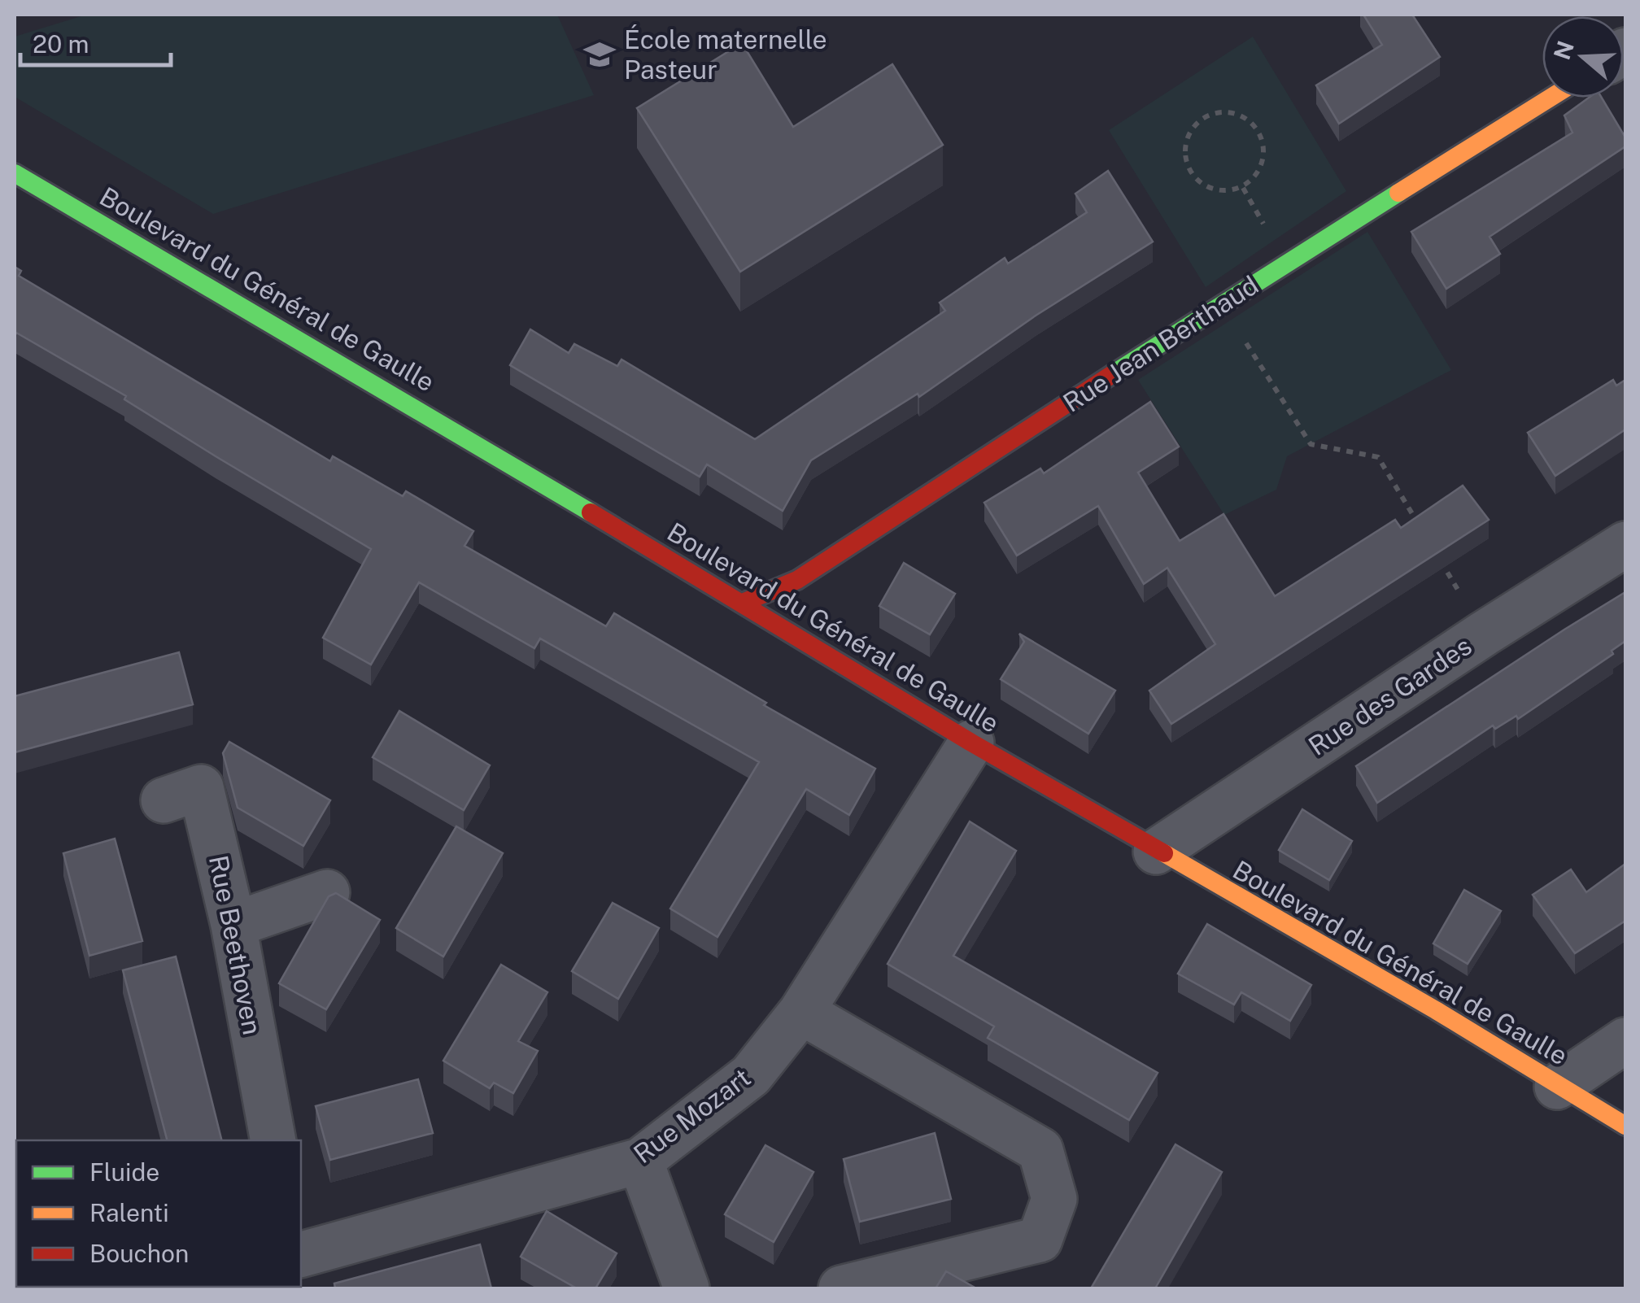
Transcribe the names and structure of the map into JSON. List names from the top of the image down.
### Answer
{
  "streets": {
    "street": [
      "Boulevard du Général de Gaulle",
      "Rue Jean Berthaud",
      "Rue des Gardes",
      "Rue Beethoven",
      "Rue Mozart"
    ]
  },
  "crossings": [
    ["Boulevard du Général de Gaulle", "Rue Jean Berthaud"],
    ["Boulevard du Général de Gaulle", "Rue des Gardes"],
    ["Boulevard du Général de Gaulle", "Rue Mozart"]
  ],
  "places": {
    "school or university": ["École maternelle Pasteur"]
  },
  "legend": ["Fluide", "Ralenti", "Bouchon"],
  "scale_bar": "20 m",
  "north": "left"
}
